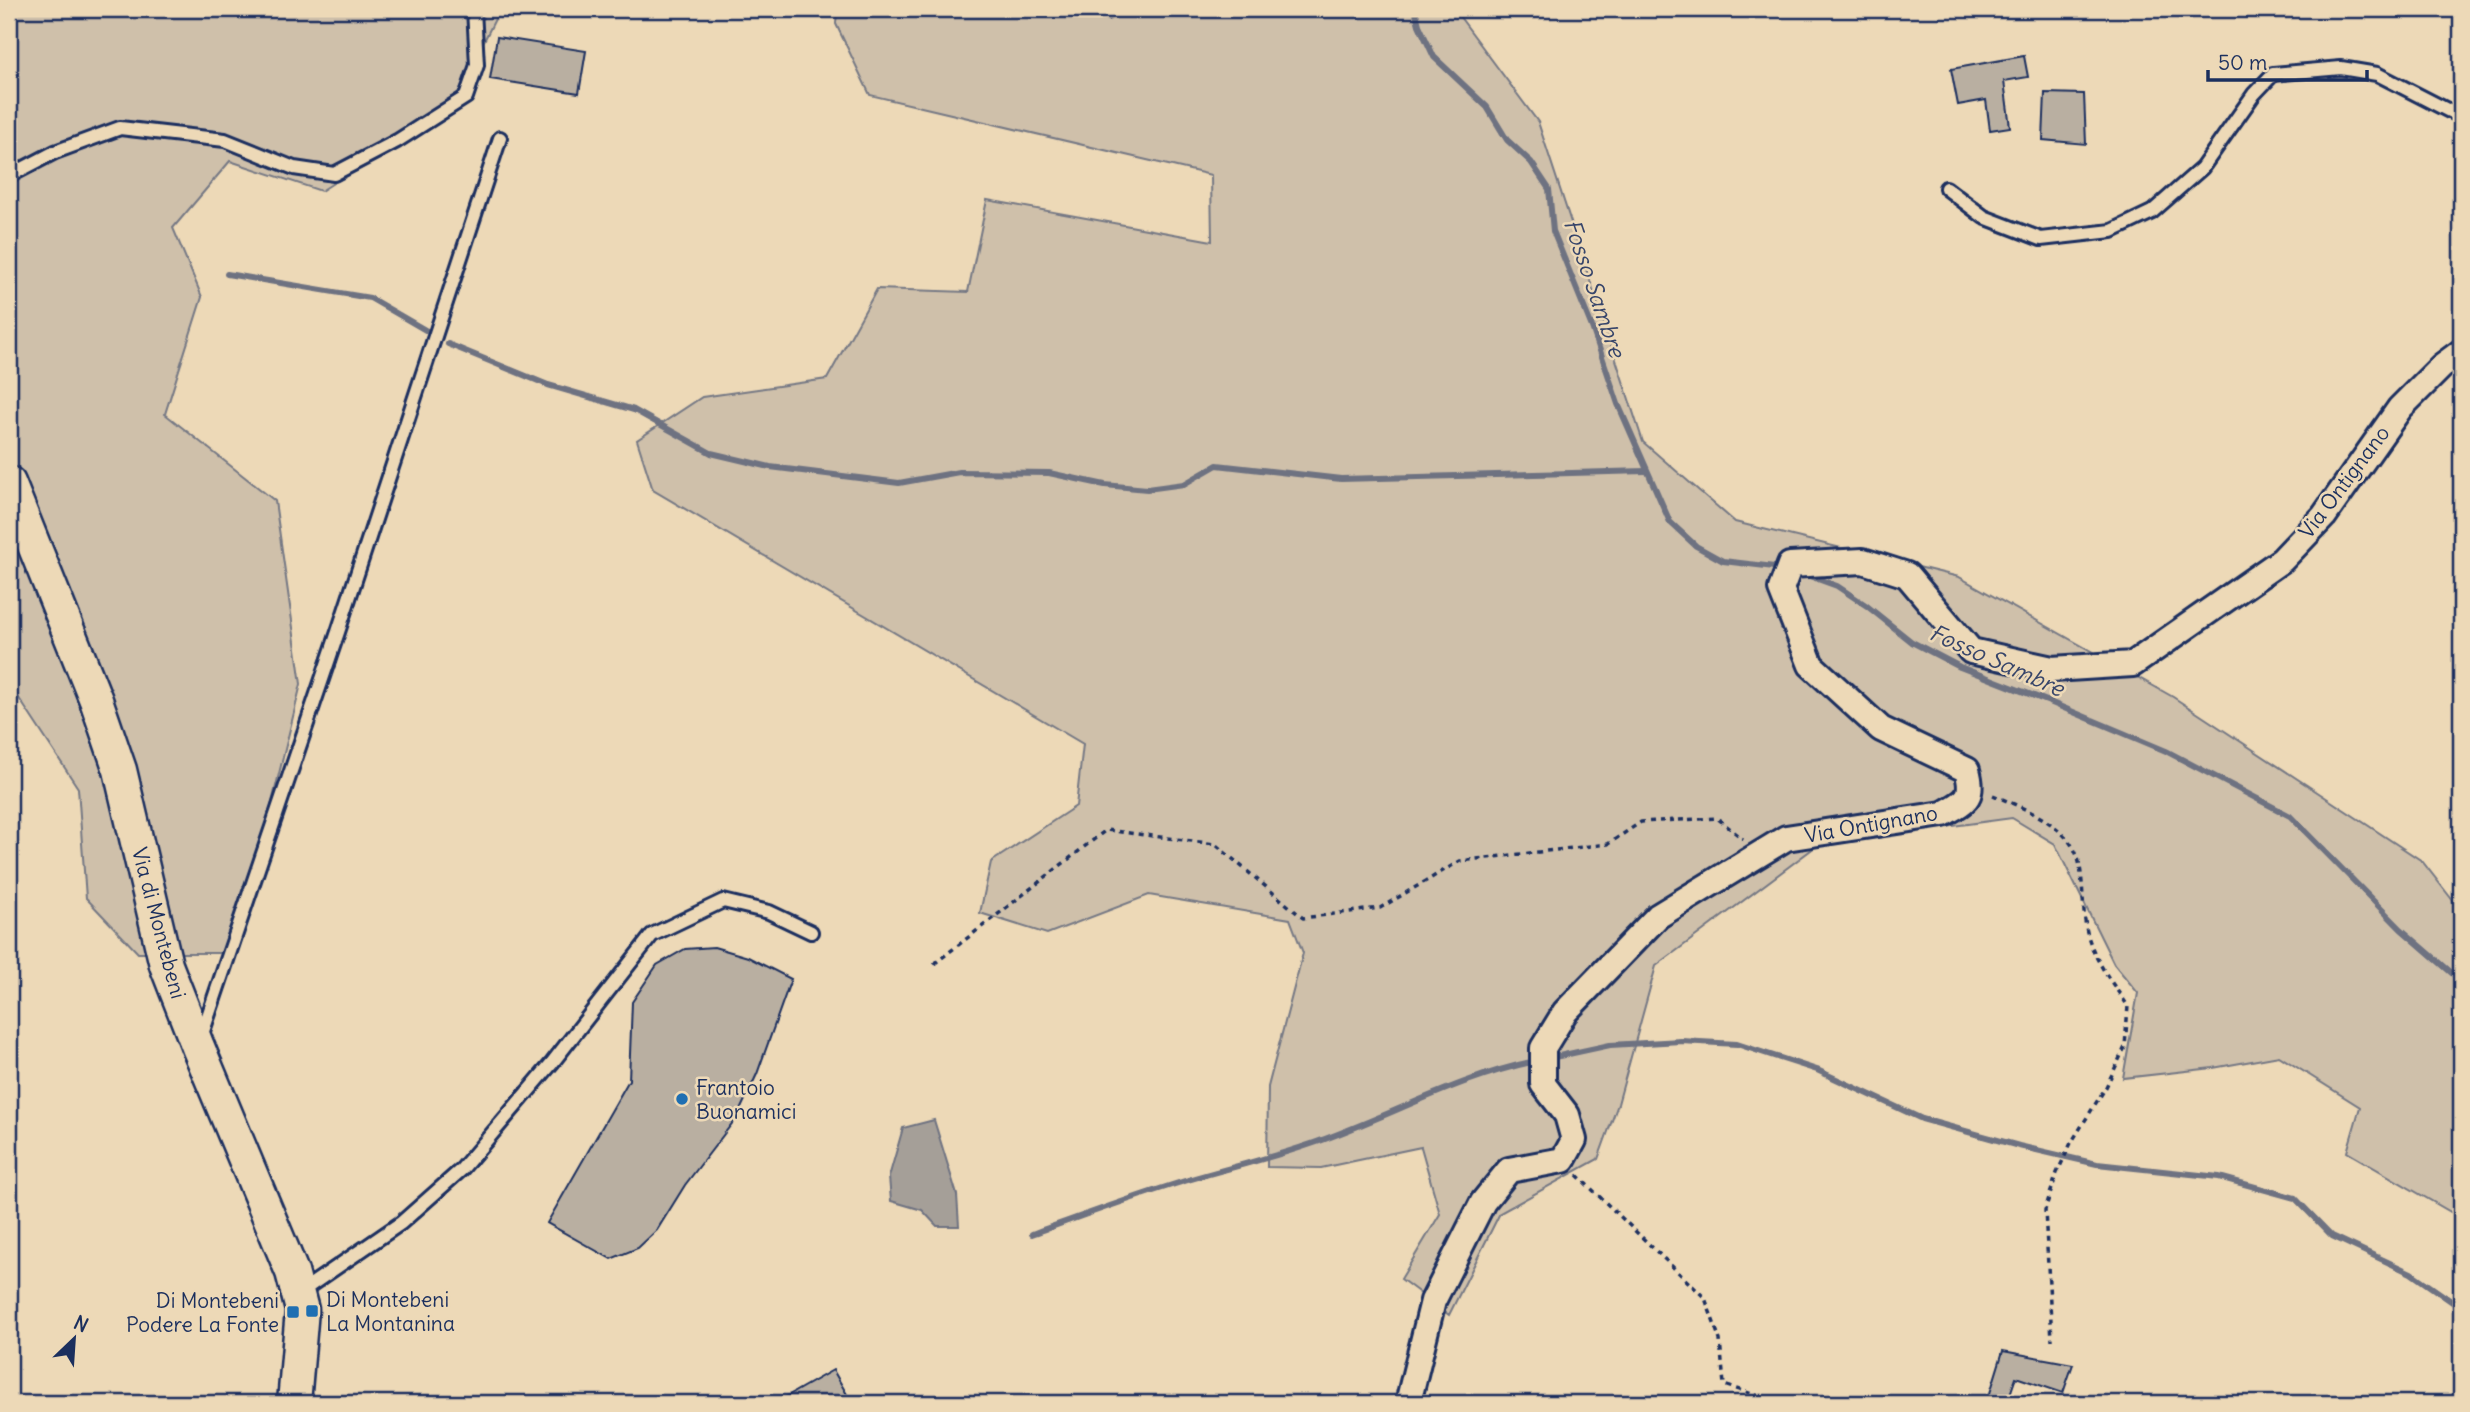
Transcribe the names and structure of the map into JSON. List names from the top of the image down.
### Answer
{
  "streets": {
    "street": ["Via Ontignano", "Via di Montebeni"]
  },
  "water": ["Fosso Sambre"],
  "places": {
    "other": ["Frantoio Buonamici"],
    "transit": ["Di Montebeni La Montanina", "Di Montebeni Podere La Fonte"]
  },
  "scale_bar": "50 m",
  "north": "top right"
}
